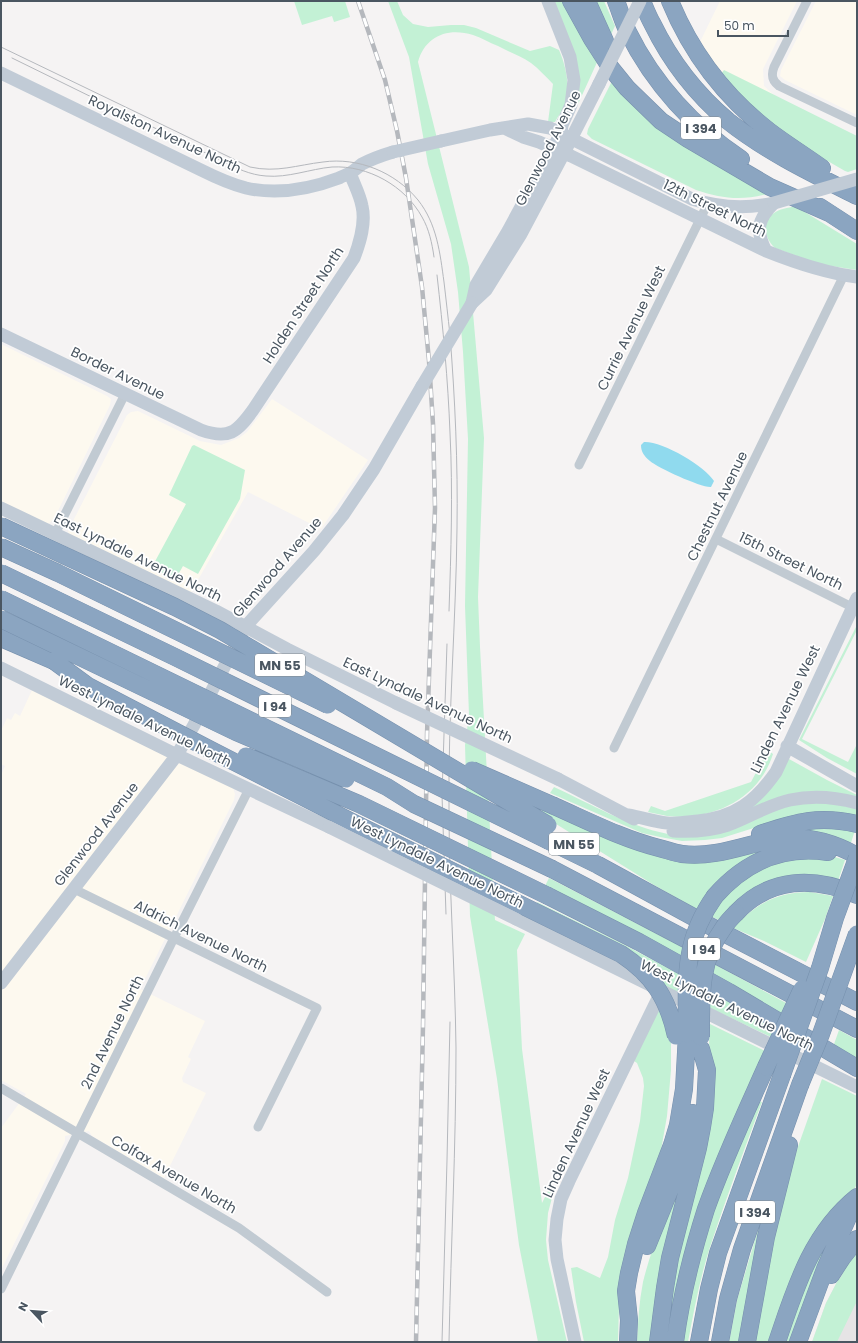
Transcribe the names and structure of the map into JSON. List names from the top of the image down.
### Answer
{
  "streets": {
    "highway": ["I 394", "MN 55", "I 94"],
    "street": [
      "Royalston Avenue North",
      "Glenwood Avenue",
      "12th Street North",
      "Holden Street North",
      "Currie Avenue West",
      "Border Avenue",
      "Chestnut Avenue",
      "East Lyndale Avenue North",
      "15th Street North",
      "Linden Avenue West",
      "West Lyndale Avenue North",
      "Aldrich Avenue North",
      "2nd Avenue North",
      "Colfax Avenue North"
    ]
  },
  "crossings": [
    ["I 394", "Glenwood Avenue"],
    ["Royalston Avenue North", "Glenwood Avenue"],
    ["Royalston Avenue North", "12th Street North"],
    ["Royalston Avenue North", "Holden Street North"],
    ["Glenwood Avenue", "12th Street North"],
    ["Glenwood Avenue", "East Lyndale Avenue North"],
    ["Glenwood Avenue", "West Lyndale Avenue North"],
    ["Glenwood Avenue", "Aldrich Avenue North"],
    ["12th Street North", "Currie Avenue West"],
    ["12th Street North", "Chestnut Avenue"],
    ["Holden Street North", "Border Avenue"],
    ["Chestnut Avenue", "15th Street North"],
    ["East Lyndale Avenue North", "Linden Avenue West"],
    ["15th Street North", "Linden Avenue West"],
    ["MN 55", "I 94"],
    ["Linden Avenue West", "West Lyndale Avenue North"],
    ["West Lyndale Avenue North", "2nd Avenue North"],
    ["Aldrich Avenue North", "2nd Avenue North"],
    ["2nd Avenue North", "Colfax Avenue North"]
  ],
  "scale_bar": "50 m",
  "north": "top left"
}
